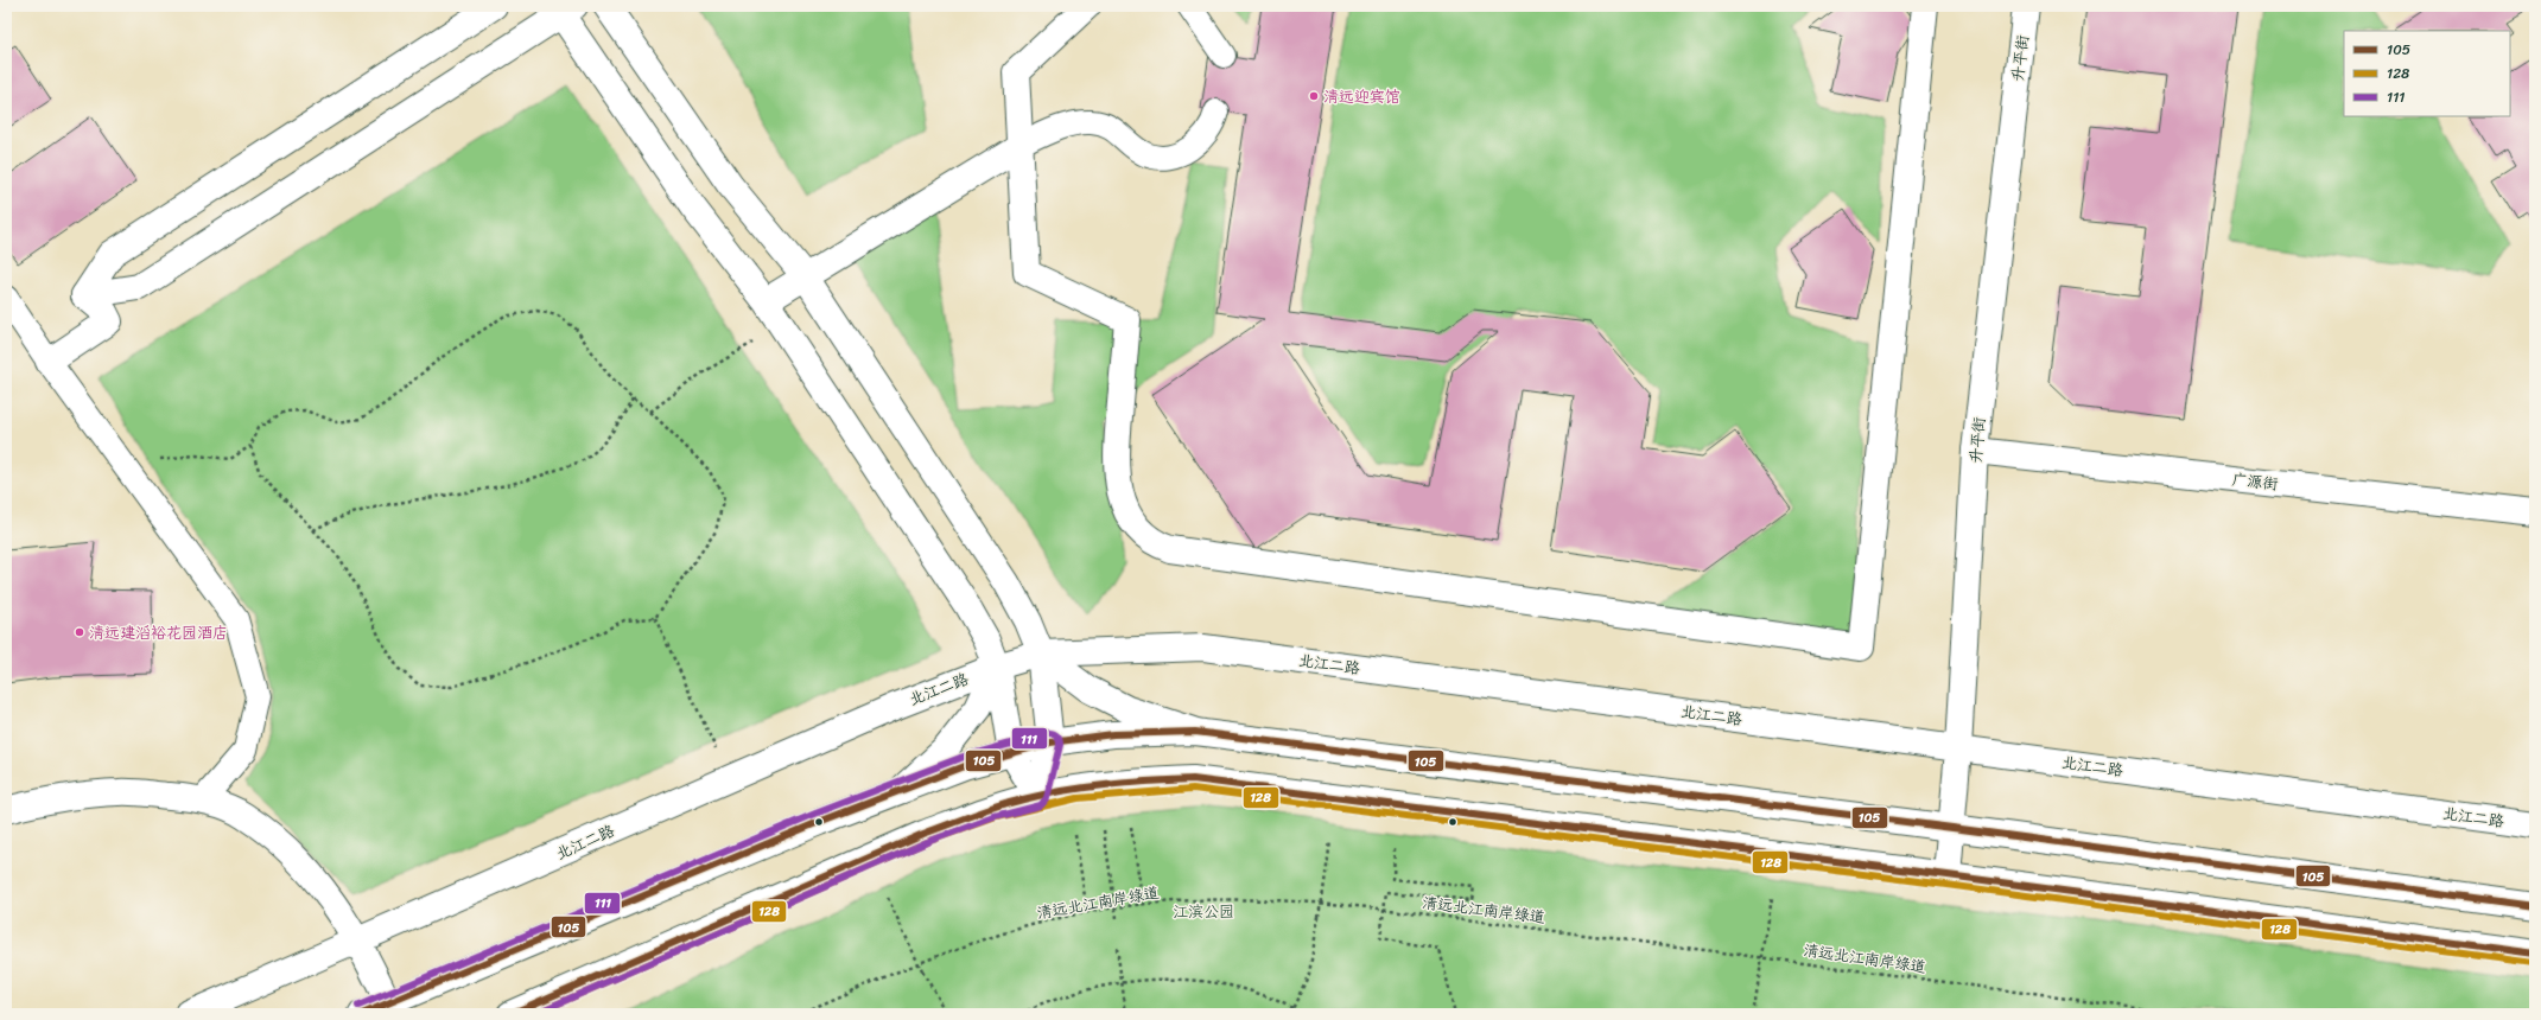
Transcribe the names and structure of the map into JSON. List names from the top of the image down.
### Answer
{
  "streets": {
    "street": ["升平街", "广源街", "北江二路"],
    "path": ["清远北江南岸绿道"]
  },
  "crossings": [
    ["升平街", "广源街"],
    ["升平街", "北江二路"]
  ],
  "parks": ["江滨公园"],
  "places": ["清远迎宾馆", "清远建滔裕花园酒店"],
  "lines": ["transit line 105", "transit line 111", "transit line 128"],
  "legend": ["105", "128", "111"]
}
